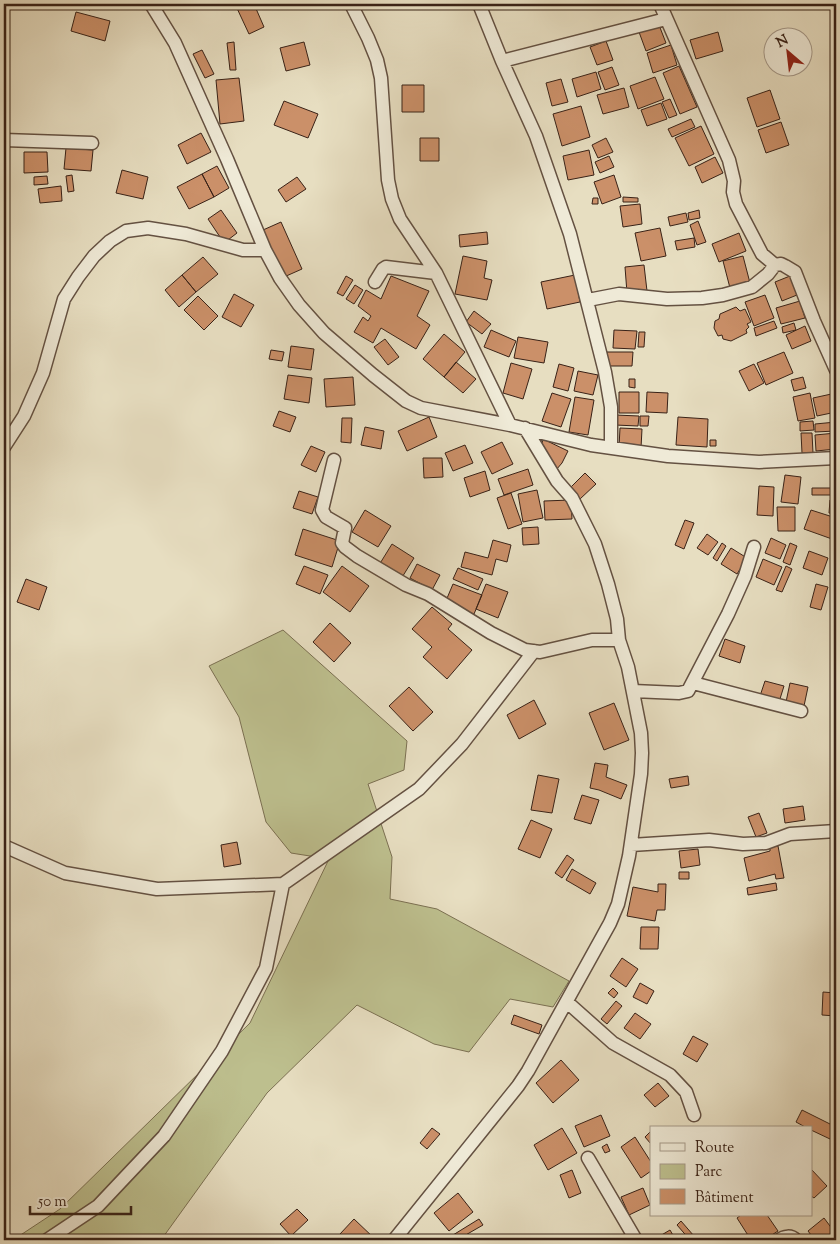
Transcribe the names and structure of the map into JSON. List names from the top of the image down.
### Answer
{
  "legend": ["Route", "Parc", "Bâtiment"],
  "scale_bar": "50 m",
  "north": "top left"
}
